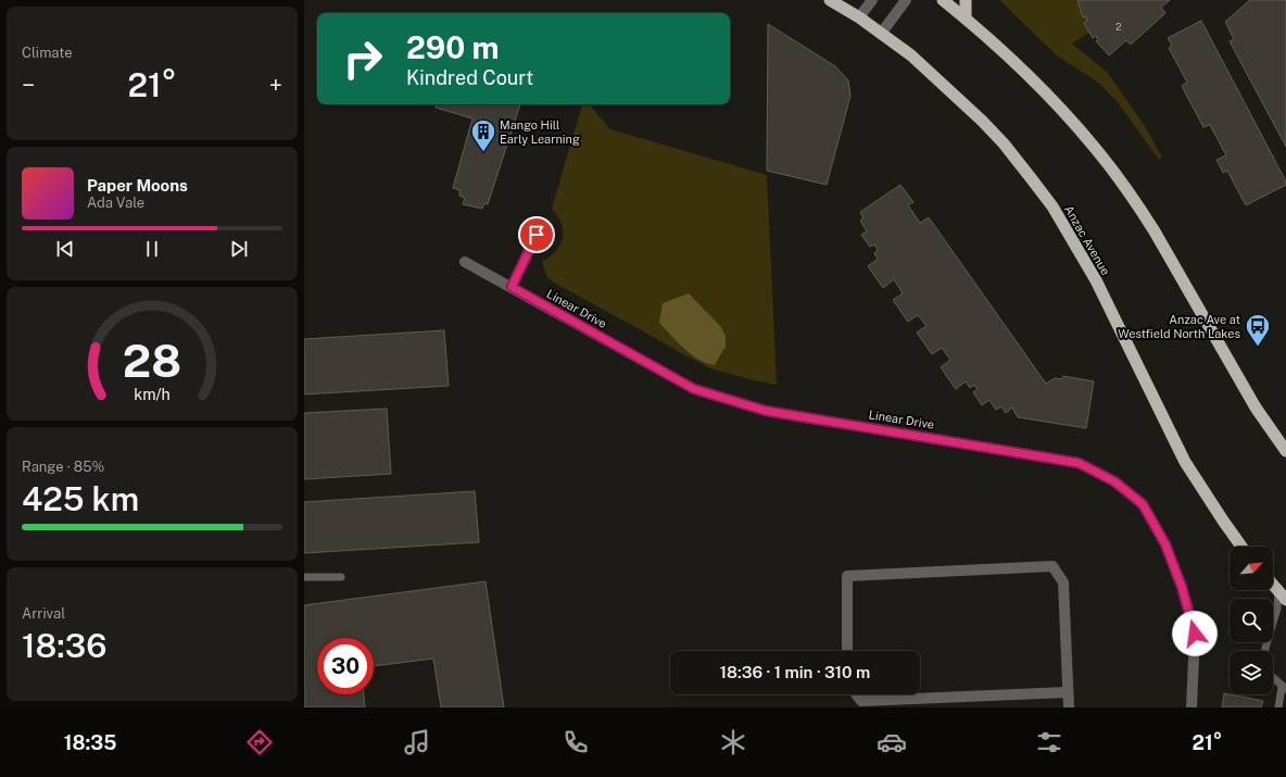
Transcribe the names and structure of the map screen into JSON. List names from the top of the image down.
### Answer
{
  "streets": {
    "highway": ["Anzac Avenue"],
    "street": ["Linear Drive"]
  },
  "places": {
    "building": ["Mango Hill Early Learning"],
    "bus stop": ["Anzac Ave at Westfield North Lakes"]
  },
  "house_numbers": ["2"],
  "north": "top right",
  "page": {
    "tile": [
      "Climate",
      ["Range · 85%", "425 km"],
      ["Arrival", "18:36"]
    ],
    "turn": ["290 m", "Kindred Court"],
    "heat": ["−", "21°", "+"],
    "song": ["Paper Moons", "Ada Vale"],
    "limit": "30",
    "trip": "18:36 · 1 min · 310 m",
    "tabs": ["18:35", "21°"],
    "gauge": ["28", "km/h"]
  }
}
